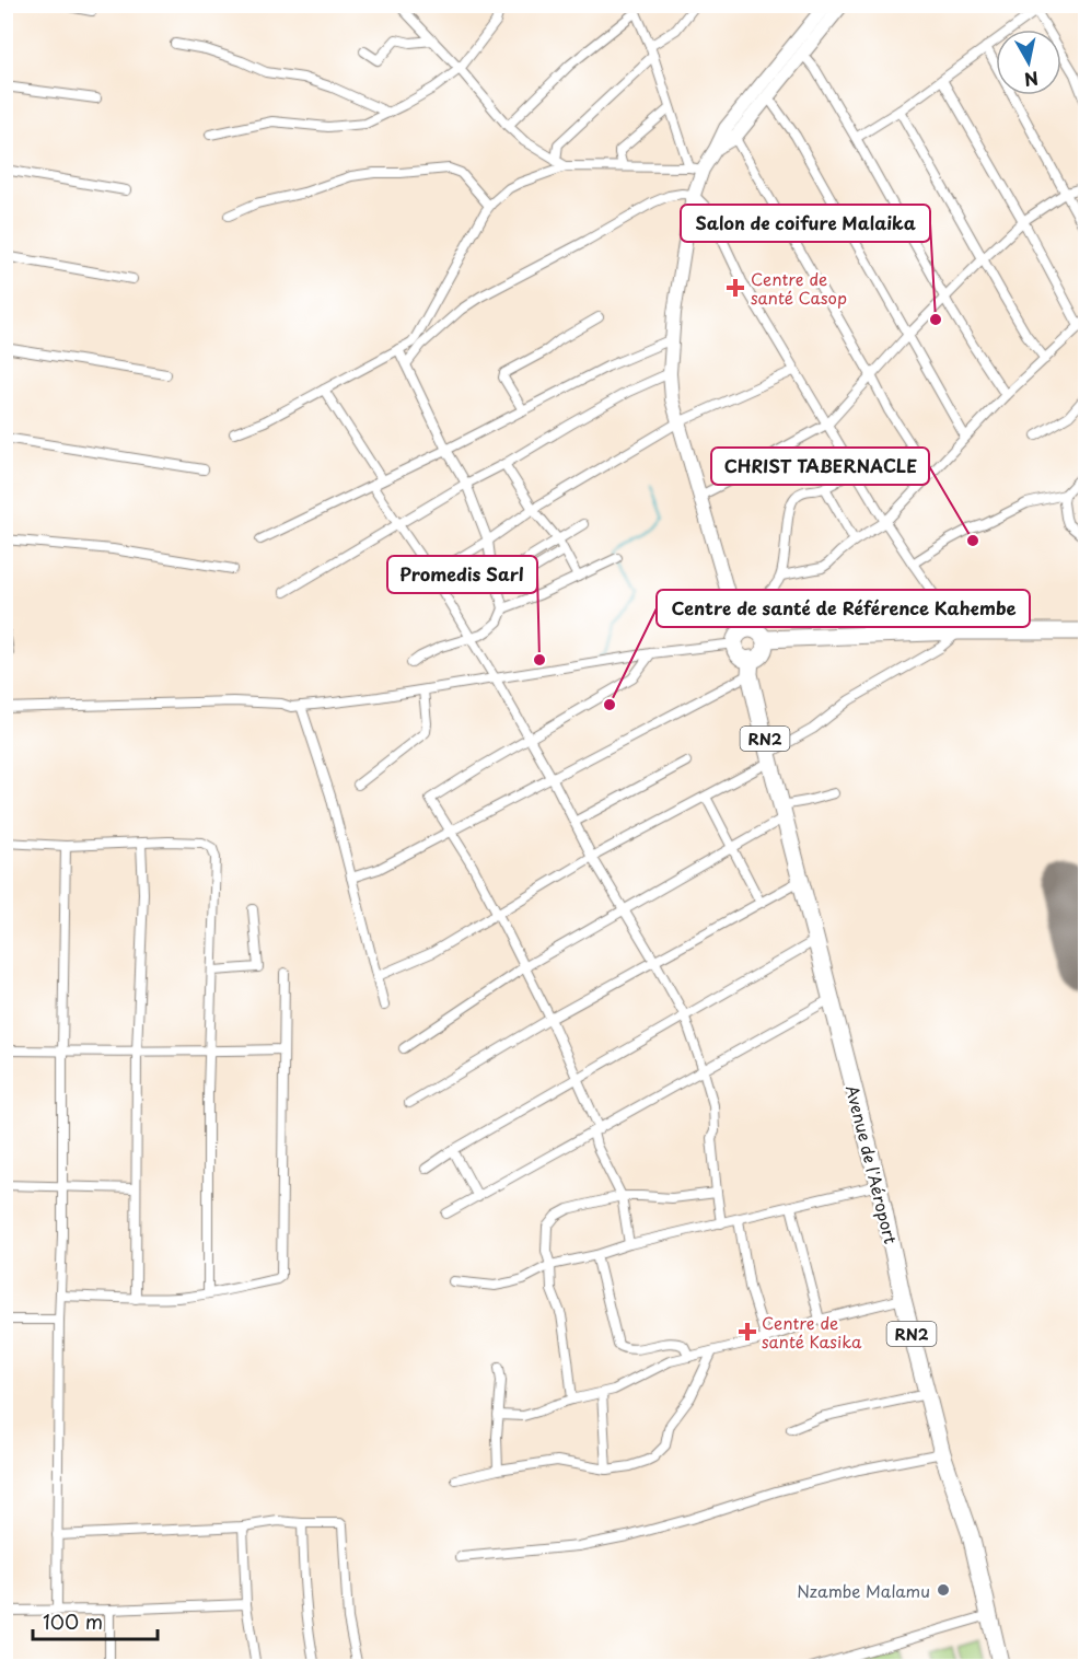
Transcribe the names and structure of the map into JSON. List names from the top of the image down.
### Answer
{
  "streets": {
    "highway": ["RN2", "Avenue de l'Aéroport"]
  },
  "places": {
    "health": ["Centre de santé Casop", "Centre de santé Kasika"],
    "other": [
      "Salon de coifure Malaika",
      "CHRIST TABERNACLE",
      "Promedis Sarl",
      "Centre de santé de Référence Kahembe",
      "Nzambe Malamu"
    ]
  },
  "scale_bar": "100 m",
  "north": "bottom"
}
